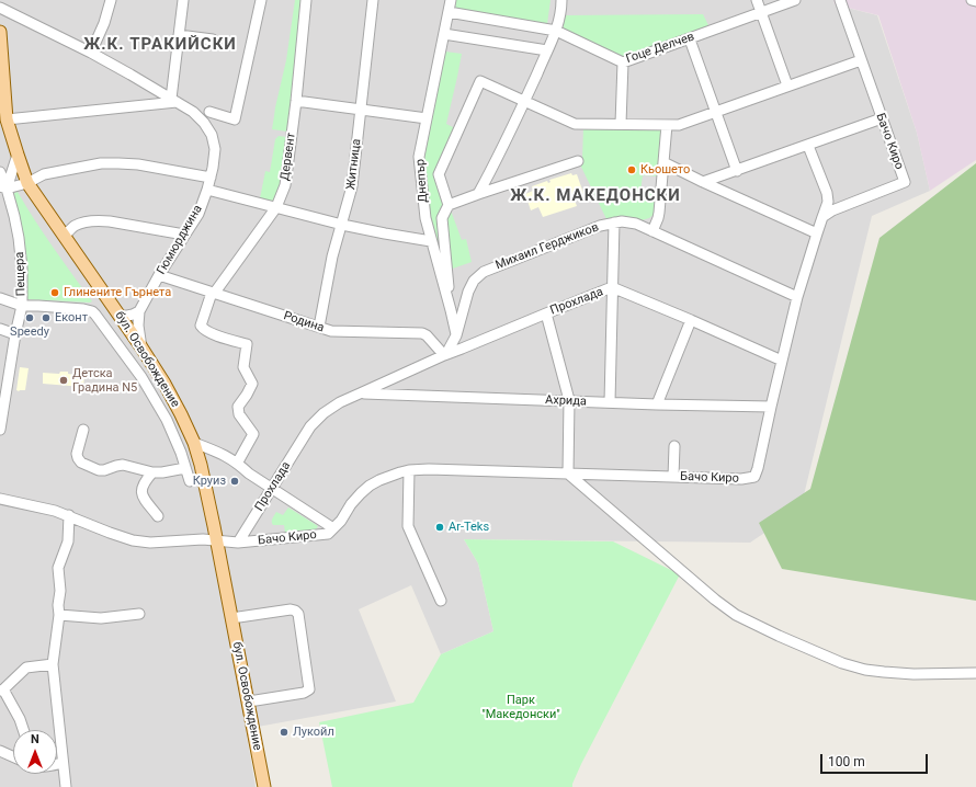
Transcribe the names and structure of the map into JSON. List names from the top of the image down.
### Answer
{
  "streets": {
    "main road": ["бул. Освобождение"],
    "street": [
      "Гоце Делчев",
      "Бачо Киро",
      "Дервент",
      "Житница",
      "Днепър",
      "Гюмюрджина",
      "Михаил Герджиков",
      "Пещера",
      "Прохлада",
      "Родина",
      "Ахрида"
    ]
  },
  "crossings": [
    ["Гоце Делчев", "Днепър"],
    ["Бачо Киро", "Михаил Герджиков"],
    ["Бачо Киро", "Прохлада"],
    ["Бачо Киро", "бул. Освобождение"],
    ["Бачо Киро", "Ахрида"],
    ["Дервент", "Родина"],
    ["Житница", "Родина"],
    ["Днепър", "Михаил Герджиков"],
    ["Гюмюрджина", "Родина"],
    ["Прохлада", "Родина"],
    ["Прохлада", "Ахрида"]
  ],
  "districts": ["Ж.К. ТРАКИЙСКИ", "Ж.К. МАКЕДОНСКИ"],
  "parks": ["Парк \"Македонски\""],
  "places": [
    "Кьошето",
    "Глинените Гърнета",
    "Speedy",
    "Еконт",
    "Детска Градина N5",
    "Круиз",
    "Ar-Teks",
    "Лукойл"
  ],
  "scale_bar": "100 m",
  "north": "top"
}
